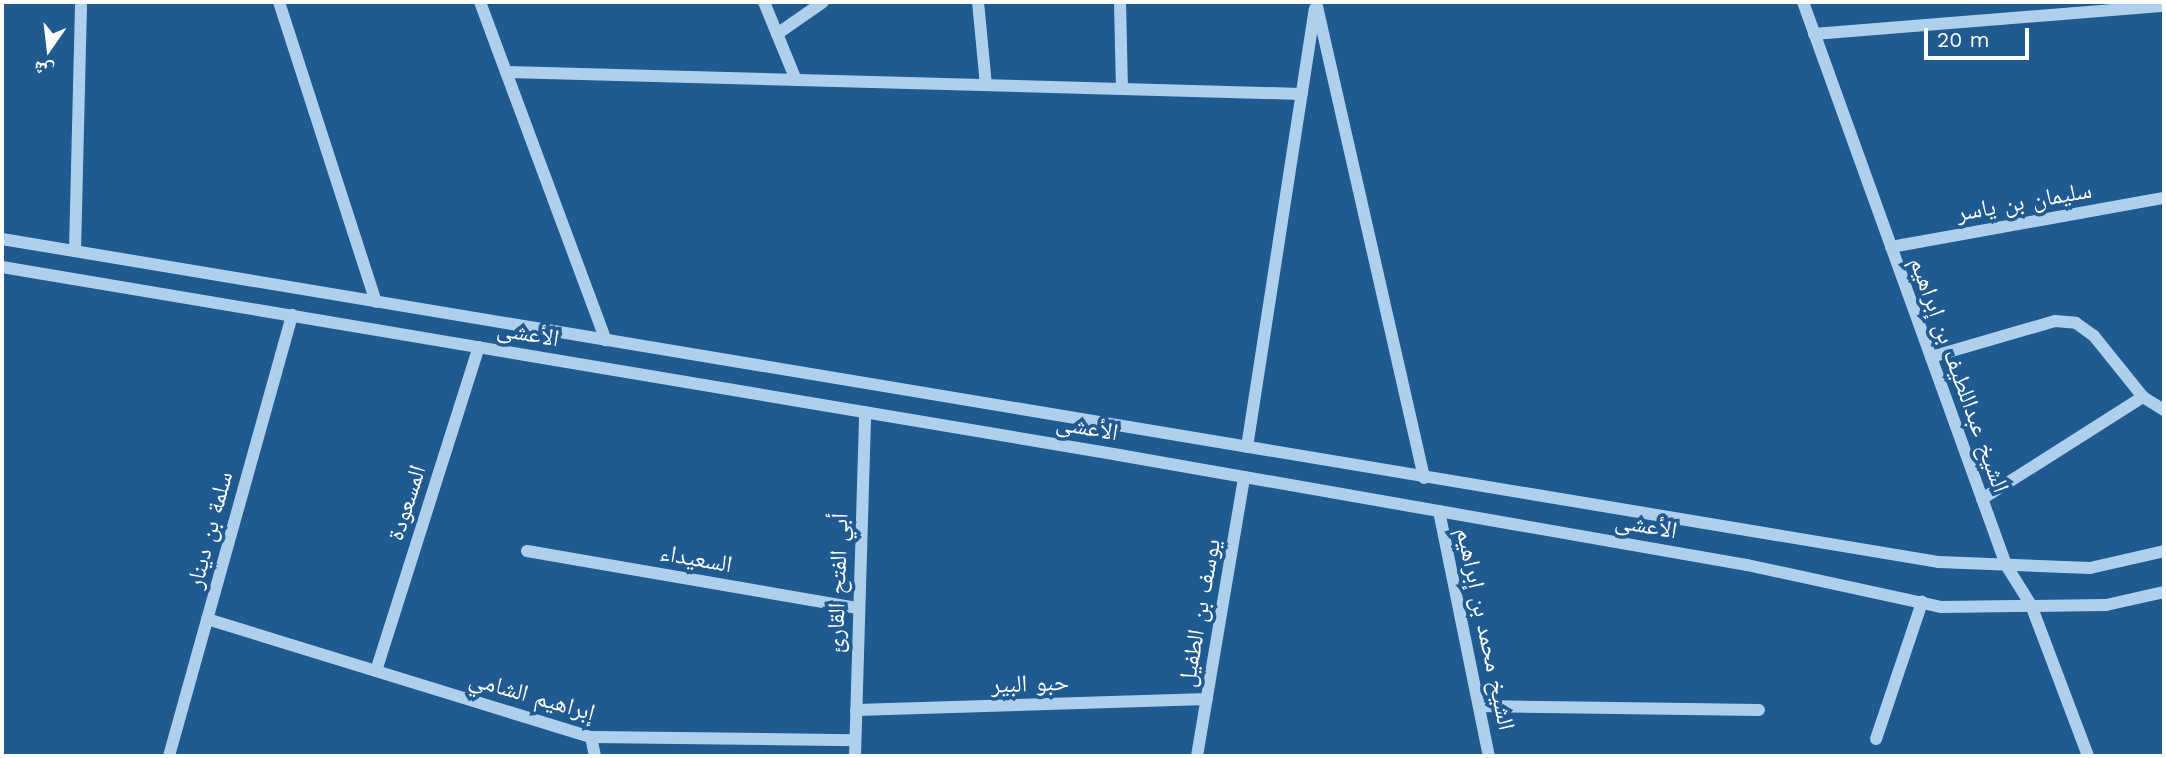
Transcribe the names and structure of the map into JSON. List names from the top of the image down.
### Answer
{
  "streets": {
    "street": [
      "سليمان بن ياسر",
      "الأعشى",
      "الشيخ عبداللطيف بن إبراهيم",
      "المسعودة",
      "سلمة بن دينار",
      "السعيداء",
      "أبي الفتح القارئ",
      "يوسف بن الطفيل",
      "الشيخ محمد بن إبراهيم",
      "حبو البير",
      "إبراهيم الشامي"
    ]
  },
  "crossings": [
    ["سليمان بن ياسر", "الشيخ عبداللطيف بن إبراهيم"],
    ["الأعشى", "الشيخ عبداللطيف بن إبراهيم"],
    ["الأعشى", "المسعودة"],
    ["الأعشى", "سلمة بن دينار"],
    ["الأعشى", "أبي الفتح القارئ"],
    ["الأعشى", "يوسف بن الطفيل"],
    ["الأعشى", "الشيخ محمد بن إبراهيم"],
    ["المسعودة", "إبراهيم الشامي"],
    ["سلمة بن دينار", "إبراهيم الشامي"],
    ["السعيداء", "أبي الفتح القارئ"],
    ["أبي الفتح القارئ", "حبو البير"],
    ["أبي الفتح القارئ", "إبراهيم الشامي"],
    ["يوسف بن الطفيل", "حبو البير"]
  ],
  "scale_bar": "20 m",
  "north": "bottom"
}
